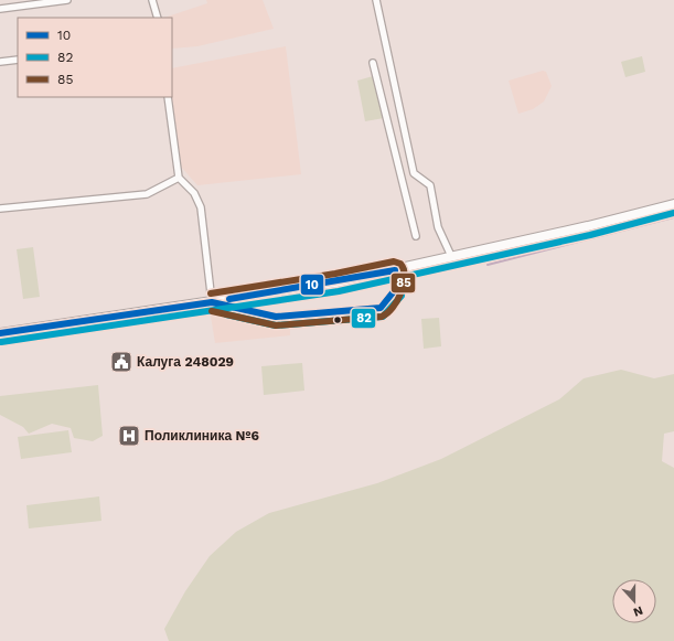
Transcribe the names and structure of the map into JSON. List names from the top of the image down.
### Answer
{
  "places": {
    "public building": ["Калуга 248029"],
    "hospital": ["Поликлиника №6"]
  },
  "lines": ["transit line 82", "transit line 85", "transit line 10"],
  "legend": ["10", "82", "85"],
  "north": "bottom"
}
